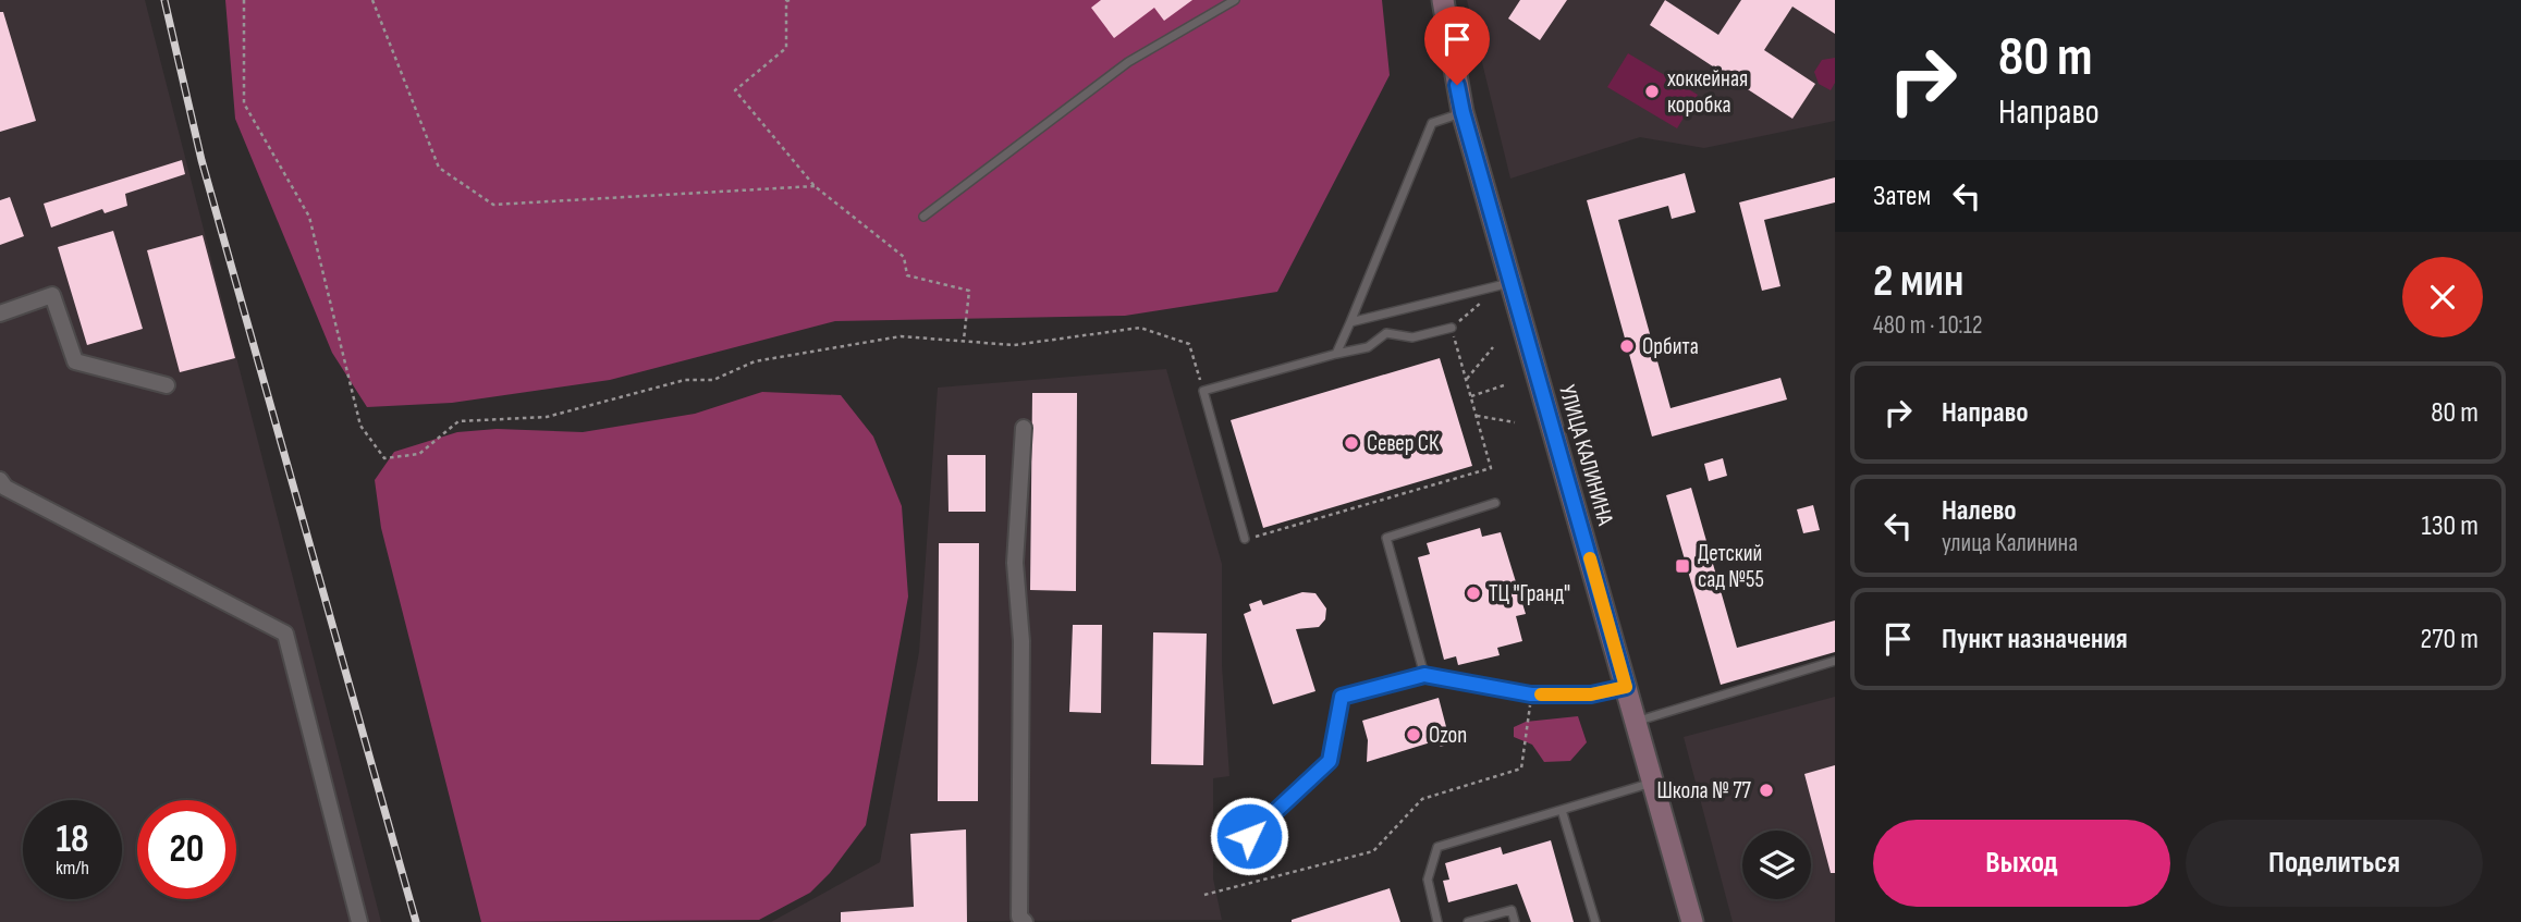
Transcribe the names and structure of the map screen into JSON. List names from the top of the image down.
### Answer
{
  "streets": {
    "main road": ["УЛИЦА КАЛИНИНА"]
  },
  "places": {
    "other": [
      "хоккейная коробка",
      "Орбита",
      "Север СК",
      "ТЦ \"Гранд\"",
      "Ozon",
      "Школа № 77"
    ],
    "transit": ["Детский сад №55"]
  },
  "page": {
    "turn": ["80 m", "Направо"],
    "then": "Затем",
    "heading": ["2 мин", "480 m · 10:12"],
    "list": [
      {
        "name": "Направо",
        "value": "80 m"
      },
      {
        "name": "Налево",
        "note": "улица Калинина",
        "value": "130 m"
      },
      {
        "name": "Пункт назначения",
        "value": "270 m"
      }
    ],
    "speed": "18 km/h",
    "limit": "20",
    "buttons": ["Выход", "Поделиться"]
  }
}
